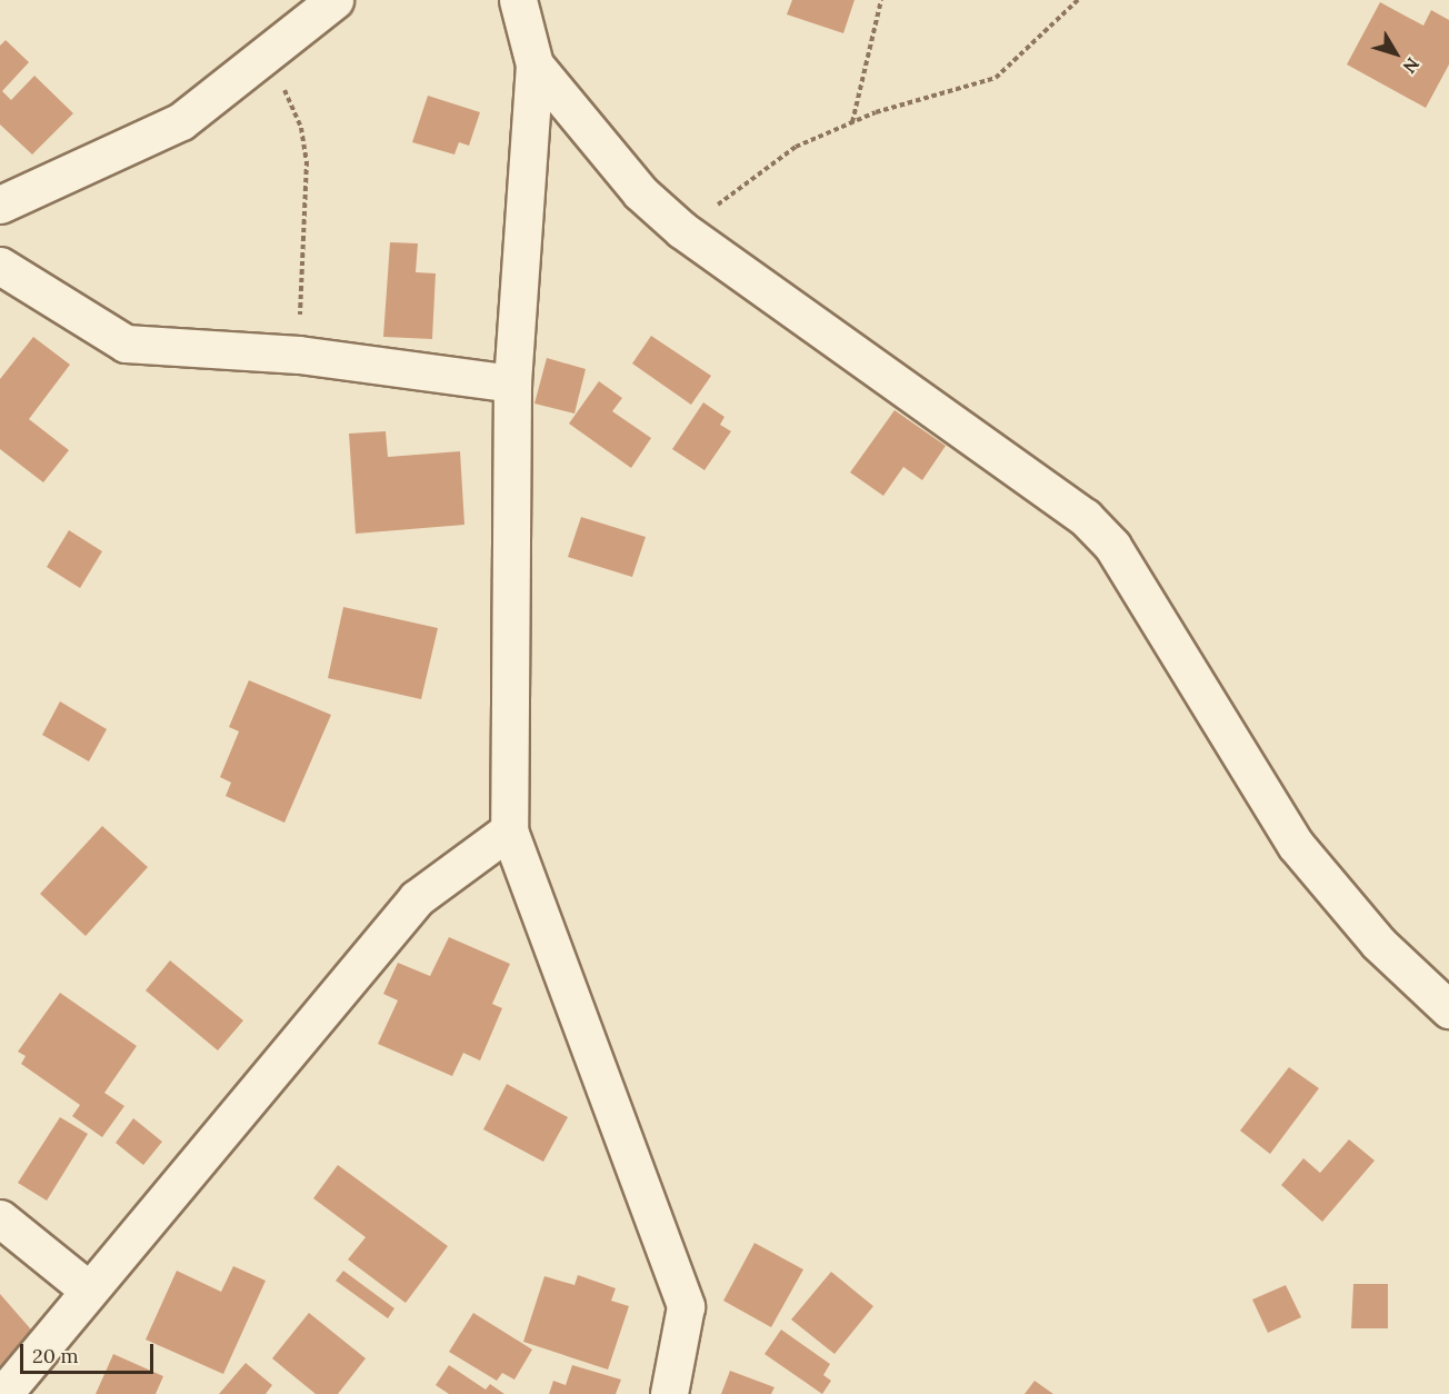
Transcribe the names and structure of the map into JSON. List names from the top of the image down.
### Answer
{
  "scale_bar": "20 m",
  "north": "bottom right"
}
